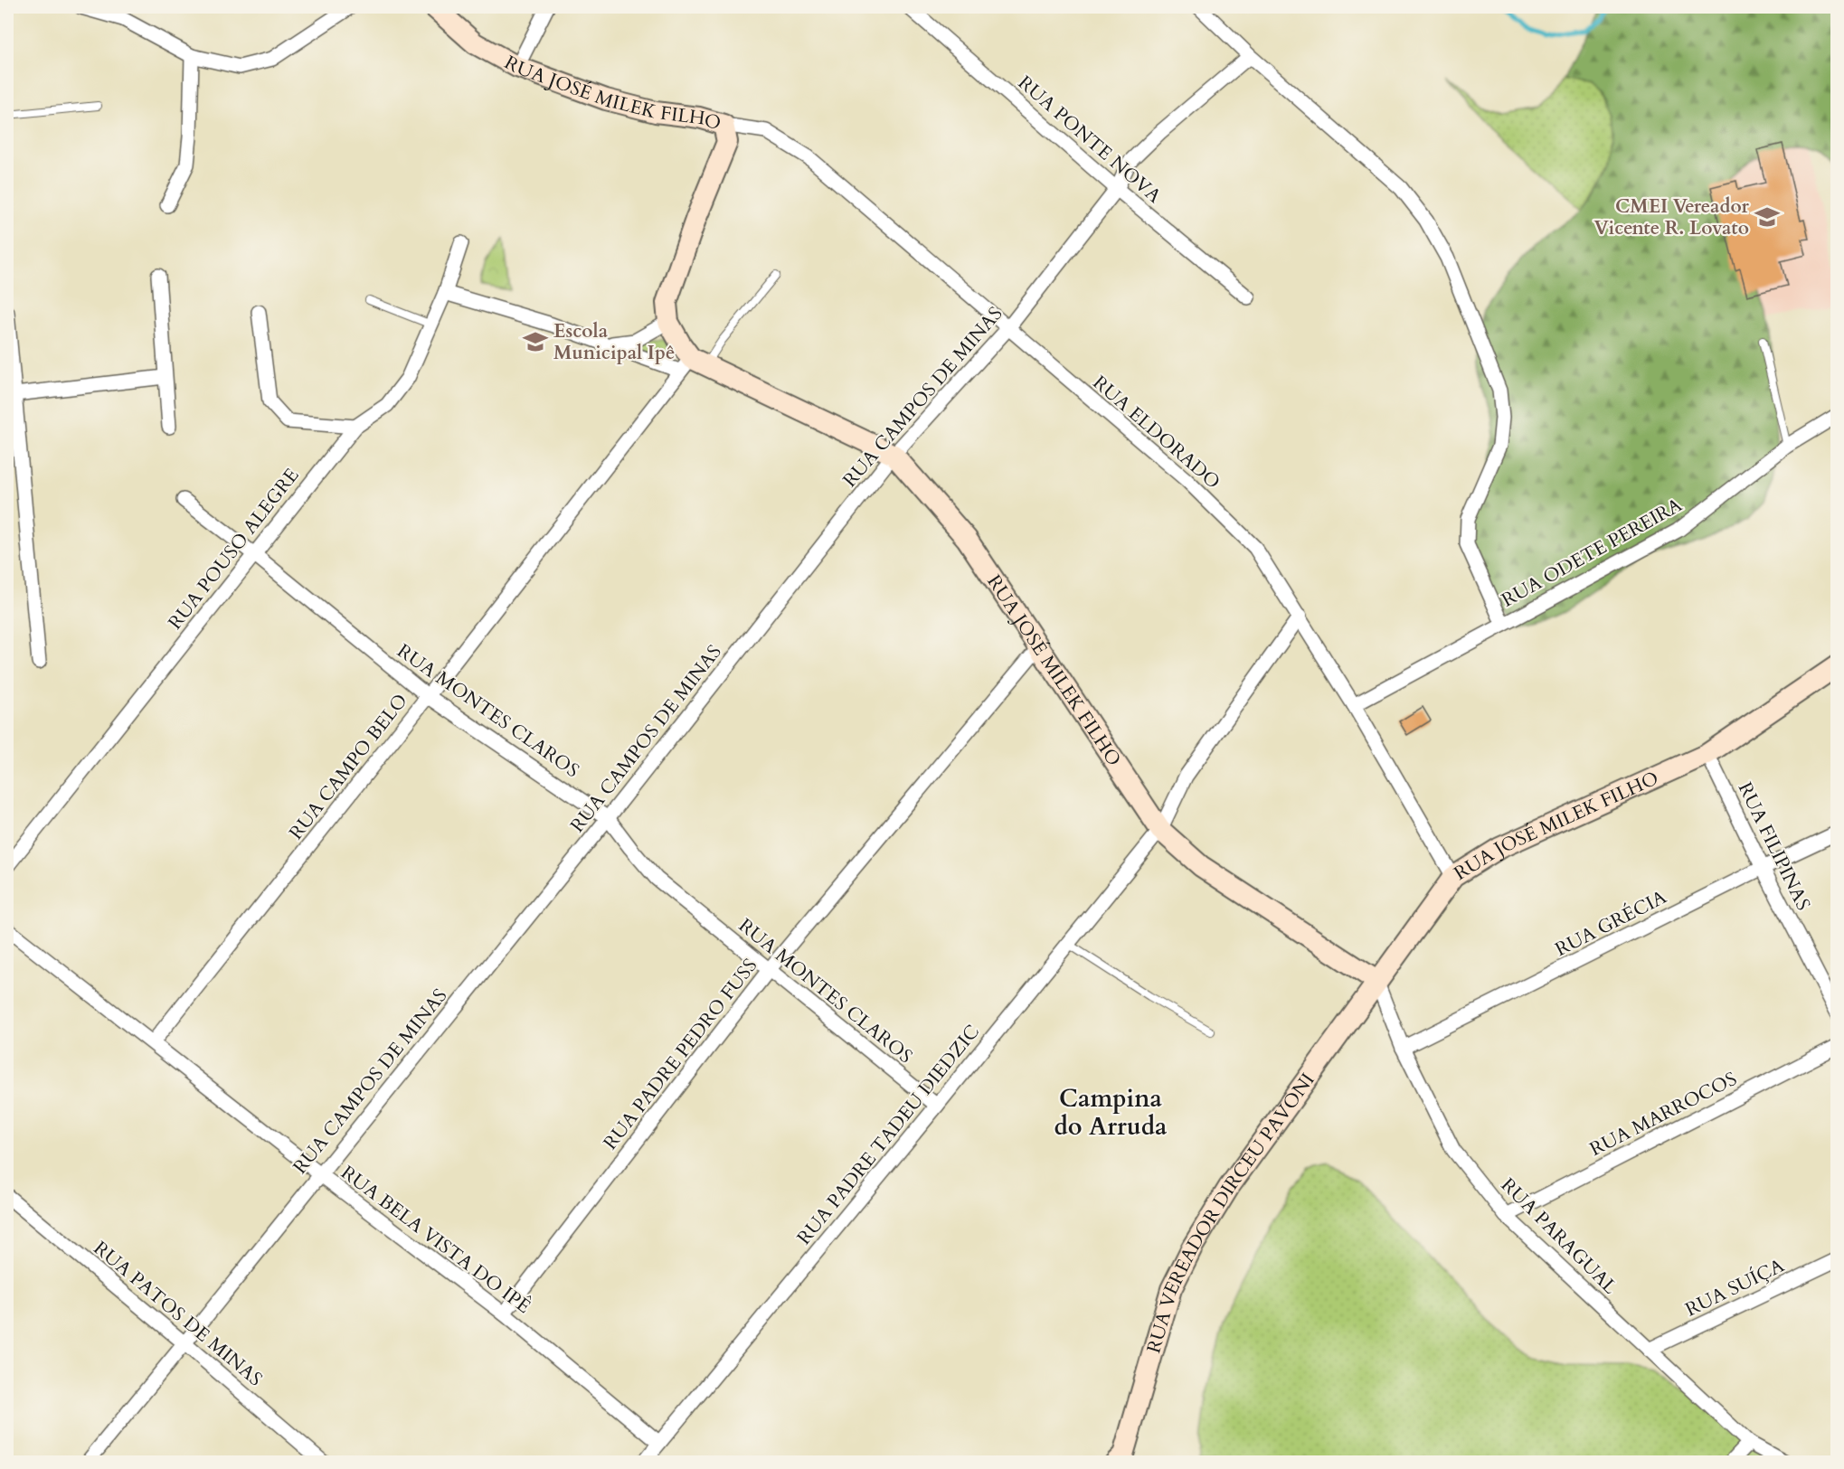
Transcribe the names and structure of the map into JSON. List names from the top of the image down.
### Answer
{
  "streets": {
    "street": [
      "RUA JOSÉ MILEK FILHO",
      "RUA PONTE NOVA",
      "RUA CAMPOS DE MINAS",
      "RUA ELDORADO",
      "RUA POUSO ALEGRE",
      "RUA ODETE PEREIRA",
      "RUA MONTES CLAROS",
      "RUA CAMPO BELO",
      "RUA FILIPINAS",
      "RUA GRÉCIA",
      "RUA PADRE PEDRO FUSS",
      "RUA MARROCOS",
      "RUA PADRE TADEU DIEDZIC",
      "RUA VEREADOR DIRCEU PAVONI",
      "RUA PARAGUAL",
      "RUA BELA VISTA DO IPÊ",
      "RUA SUÍÇA",
      "RUA PATOS DE MINAS"
    ]
  },
  "crossings": [
    ["RUA JOSÉ MILEK FILHO", "RUA CAMPOS DE MINAS"],
    ["RUA JOSÉ MILEK FILHO", "RUA ELDORADO"],
    ["RUA JOSÉ MILEK FILHO", "RUA CAMPO BELO"],
    ["RUA JOSÉ MILEK FILHO", "RUA FILIPINAS"],
    ["RUA JOSÉ MILEK FILHO", "RUA PADRE PEDRO FUSS"],
    ["RUA JOSÉ MILEK FILHO", "RUA PADRE TADEU DIEDZIC"],
    ["RUA JOSÉ MILEK FILHO", "RUA VEREADOR DIRCEU PAVONI"],
    ["RUA JOSÉ MILEK FILHO", "RUA PARAGUAL"],
    ["RUA PONTE NOVA", "RUA CAMPOS DE MINAS"],
    ["RUA CAMPOS DE MINAS", "RUA ELDORADO"],
    ["RUA CAMPOS DE MINAS", "RUA MONTES CLAROS"],
    ["RUA CAMPOS DE MINAS", "RUA BELA VISTA DO IPÊ"],
    ["RUA CAMPOS DE MINAS", "RUA PATOS DE MINAS"],
    ["RUA ELDORADO", "RUA ODETE PEREIRA"],
    ["RUA ELDORADO", "RUA PADRE TADEU DIEDZIC"],
    ["RUA POUSO ALEGRE", "RUA MONTES CLAROS"],
    ["RUA MONTES CLAROS", "RUA CAMPO BELO"],
    ["RUA MONTES CLAROS", "RUA PADRE PEDRO FUSS"],
    ["RUA MONTES CLAROS", "RUA PADRE TADEU DIEDZIC"],
    ["RUA CAMPO BELO", "RUA BELA VISTA DO IPÊ"],
    ["RUA FILIPINAS", "RUA GRÉCIA"],
    ["RUA GRÉCIA", "RUA PARAGUAL"],
    ["RUA PADRE PEDRO FUSS", "RUA BELA VISTA DO IPÊ"],
    ["RUA MARROCOS", "RUA PARAGUAL"],
    ["RUA PADRE TADEU DIEDZIC", "RUA BELA VISTA DO IPÊ"],
    ["RUA VEREADOR DIRCEU PAVONI", "RUA PARAGUAL"],
    ["RUA PARAGUAL", "RUA SUÍÇA"]
  ],
  "districts": ["Campina do Arruda"],
  "places": {
    "school or university": ["CMEI Vereador Vicente R. Lovato", "Escola Municipal Ipê"]
  }
}
